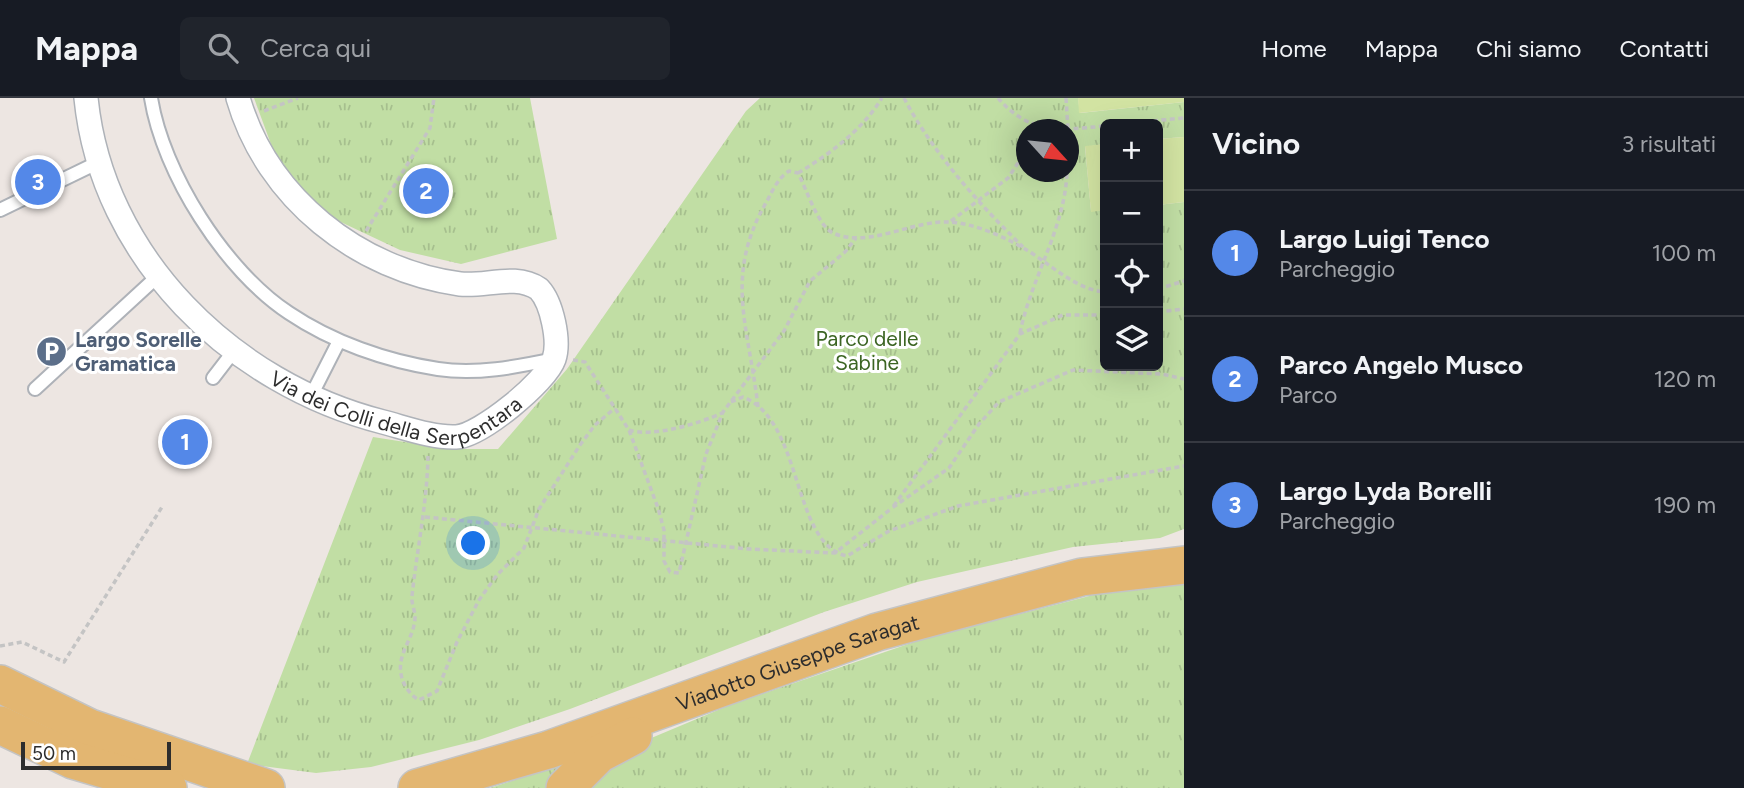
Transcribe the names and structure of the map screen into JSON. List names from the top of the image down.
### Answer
{
  "streets": {
    "main road": ["Viadotto Giuseppe Saragat"],
    "street": ["Via dei Colli della Serpentara"]
  },
  "parks": ["Parco delle Sabine"],
  "places": {
    "parking": ["Largo Sorelle Gramatica"]
  },
  "scale_bar": "50 m",
  "north": "bottom right",
  "page": {
    "header": "Mappa",
    "search": "Cerca qui",
    "nav": [
      "Home",
      "Mappa",
      "Chi siamo",
      "Contatti"
    ],
    "heading": ["Vicino", "3 risultati"],
    "map_buttons": ["+", "−"],
    "pins": ["3", "2", "1"],
    "list": [
      {
        "mark": "1",
        "name": "Largo Luigi Tenco",
        "note": "Parcheggio",
        "value": "100 m"
      },
      {
        "mark": "2",
        "name": "Parco Angelo Musco",
        "note": "Parco",
        "value": "120 m"
      },
      {
        "mark": "3",
        "name": "Largo Lyda Borelli",
        "note": "Parcheggio",
        "value": "190 m"
      }
    ],
    "scale": "50 m"
  }
}
